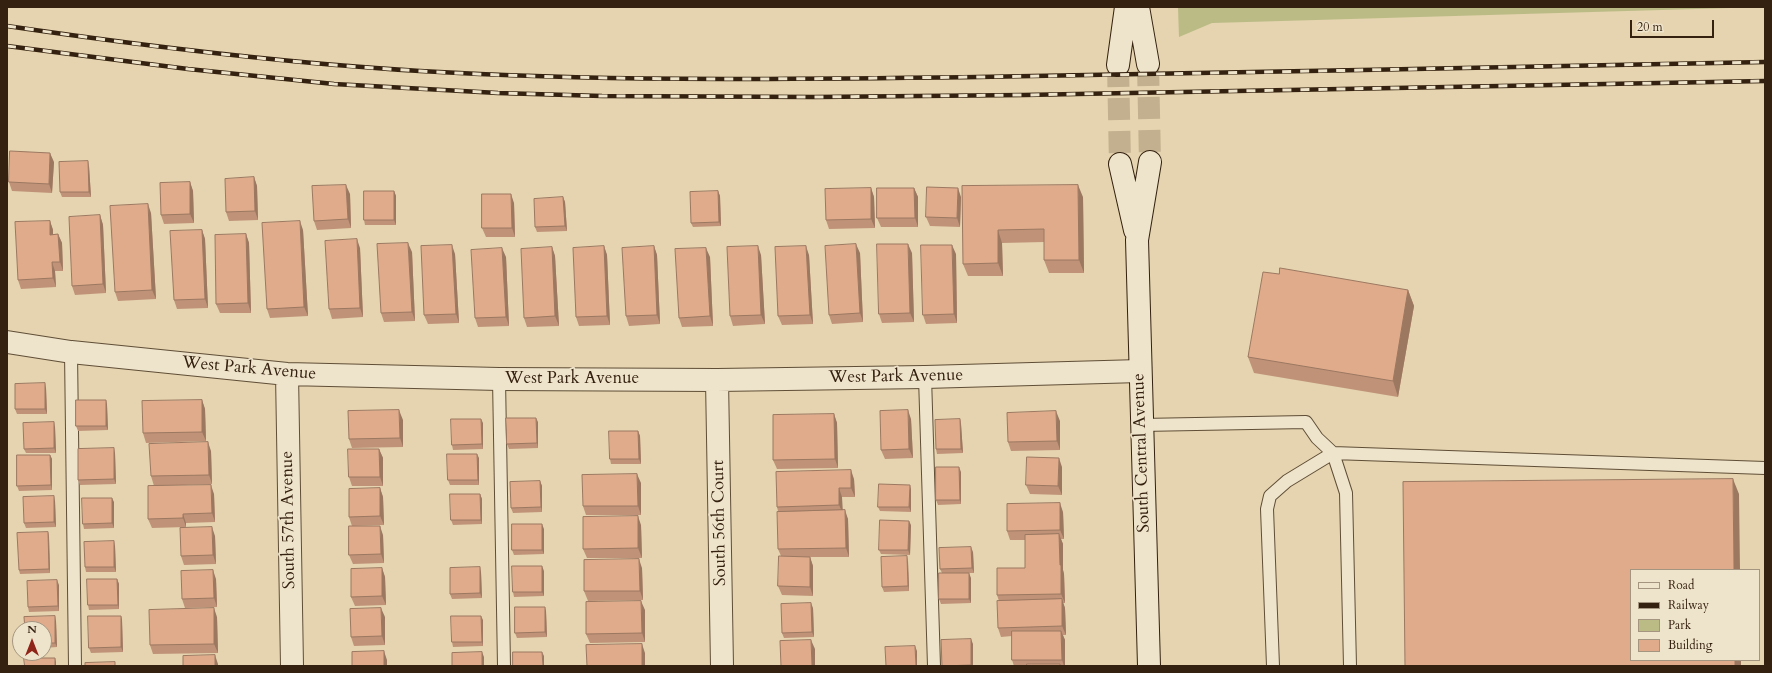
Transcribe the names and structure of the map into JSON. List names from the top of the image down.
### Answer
{
  "streets": {
    "street": [
      "West Park Avenue",
      "South Central Avenue",
      "South 57th Avenue",
      "South 56th Court"
    ]
  },
  "crossings": [
    ["West Park Avenue", "South Central Avenue"],
    ["West Park Avenue", "South 57th Avenue"],
    ["West Park Avenue", "South 56th Court"]
  ],
  "legend": [
    "Road",
    "Railway",
    "Park",
    "Building"
  ],
  "scale_bar": "20 m",
  "north": "top"
}
